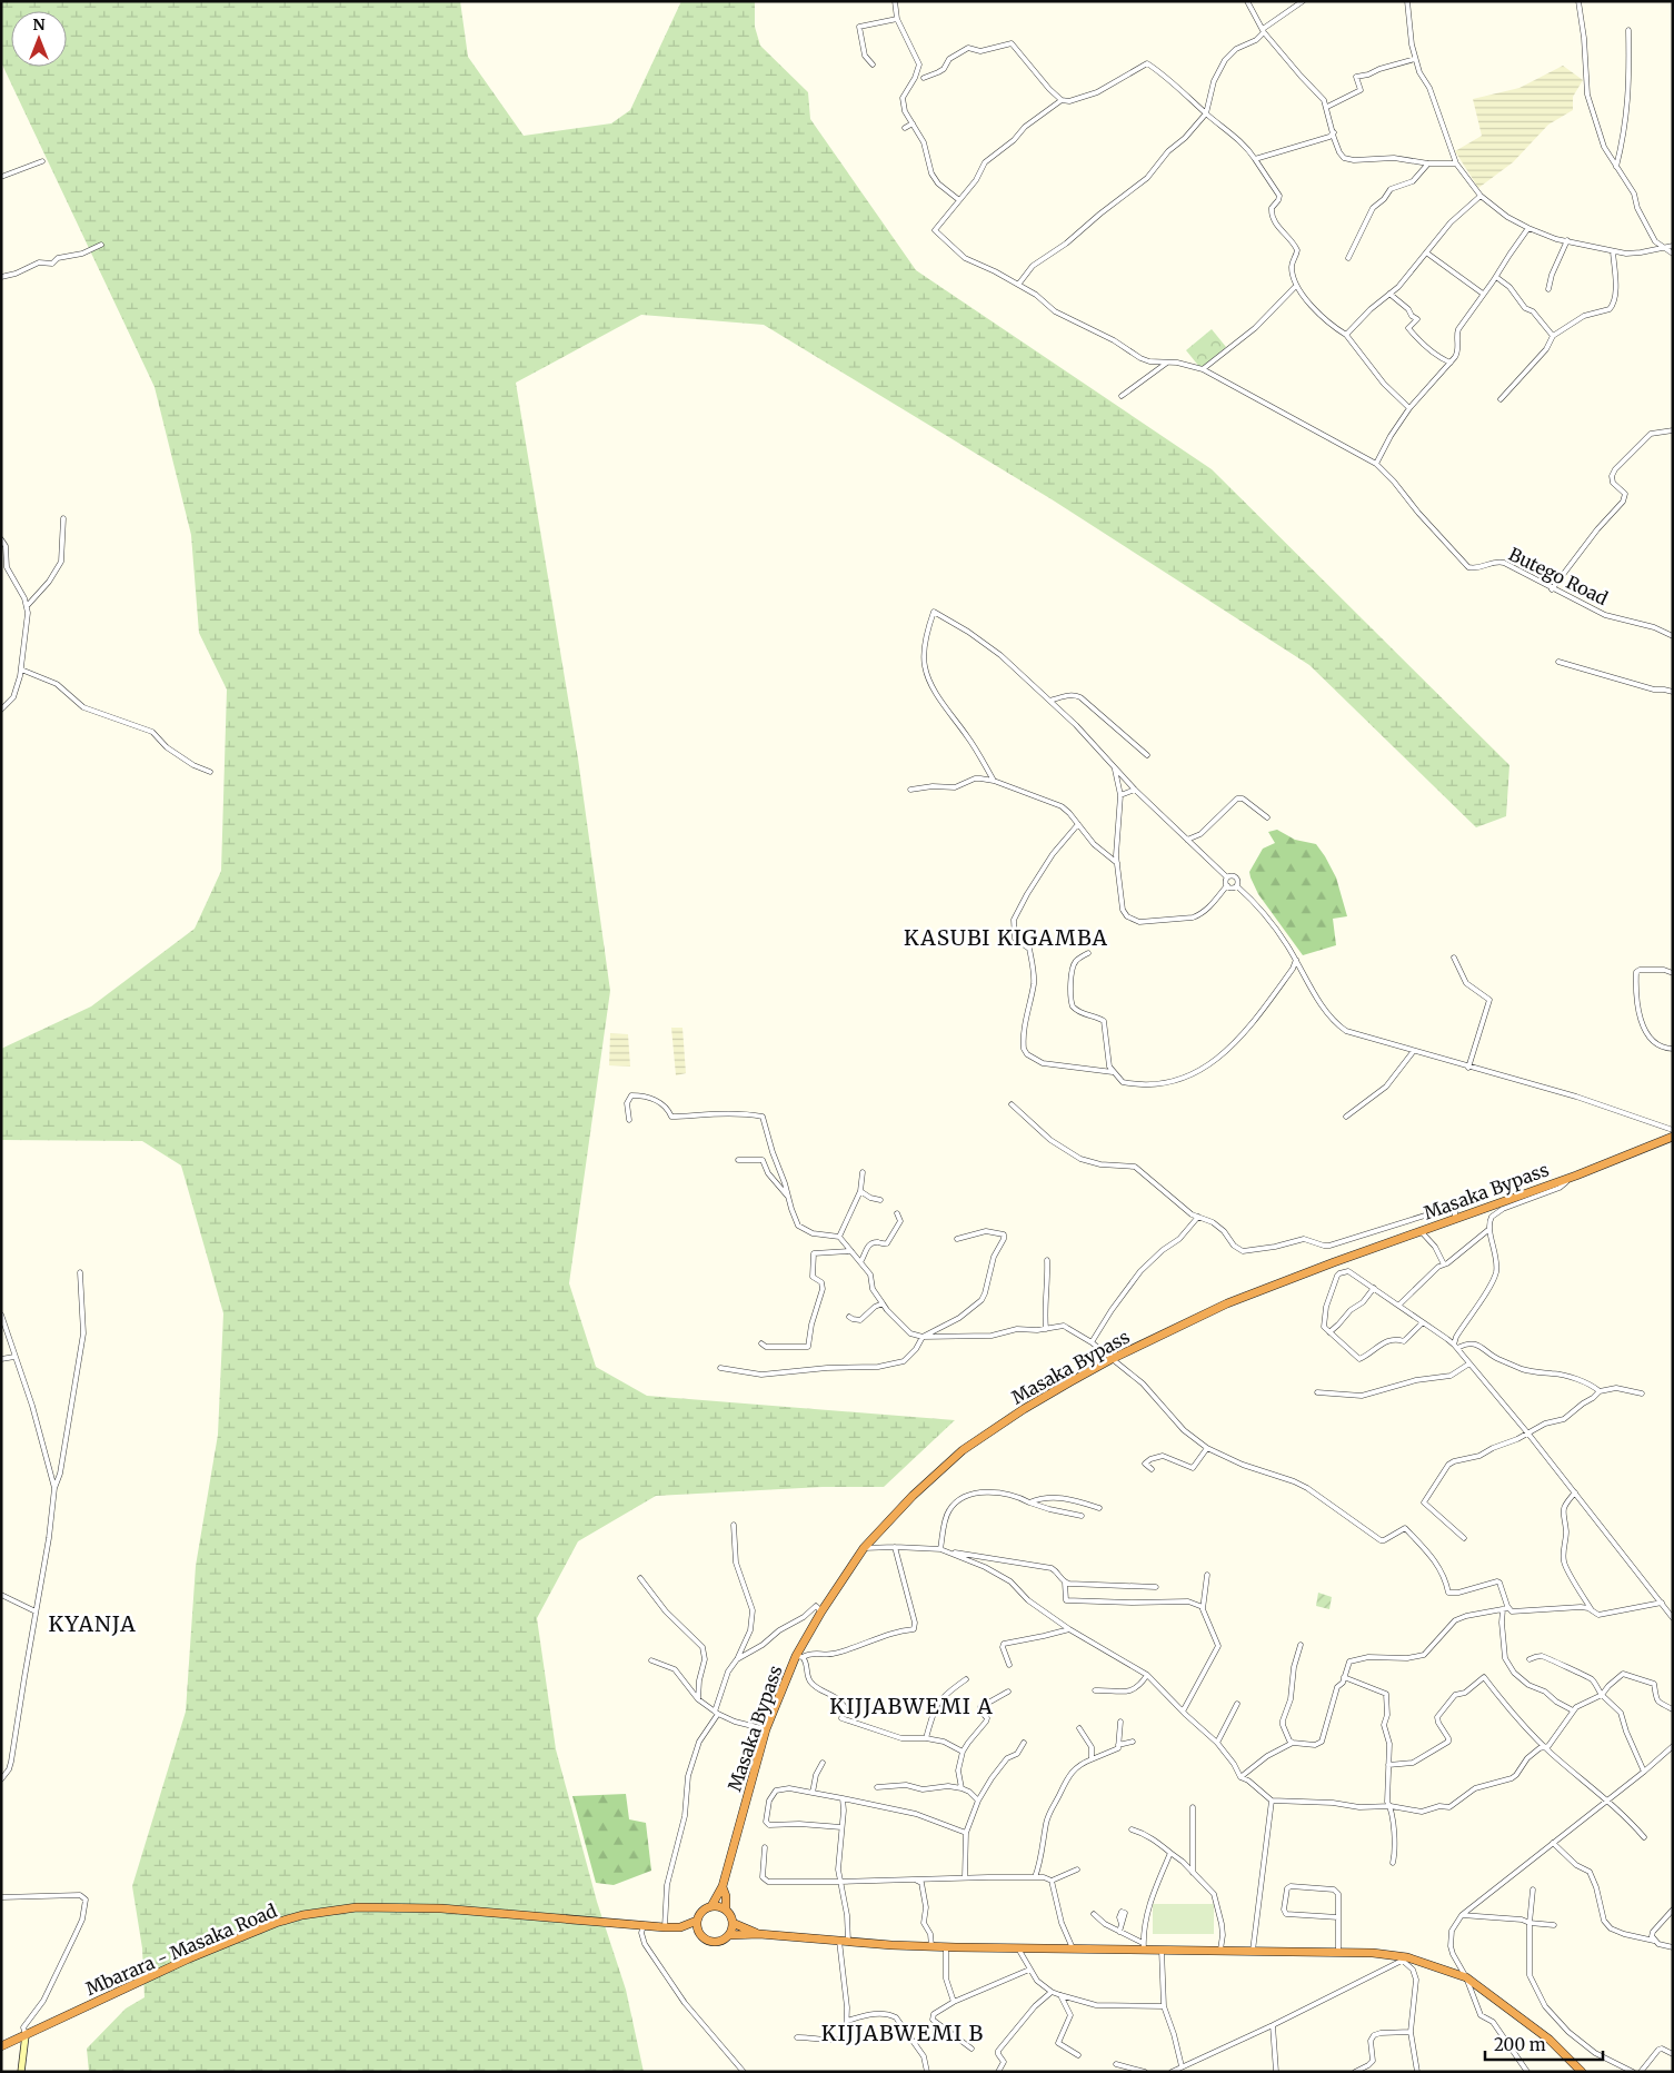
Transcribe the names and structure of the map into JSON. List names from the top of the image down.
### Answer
{
  "streets": {
    "highway": ["Masaka Bypass", "Mbarara - Masaka Road"],
    "street": ["Butego Road"]
  },
  "crossings": [
    ["Masaka Bypass", "Mbarara - Masaka Road"]
  ],
  "districts": [
    "KASUBI KIGAMBA",
    "KYANJA",
    "KIJJABWEMI A",
    "KIJJABWEMI B"
  ],
  "scale_bar": "200 m",
  "north": "top"
}
